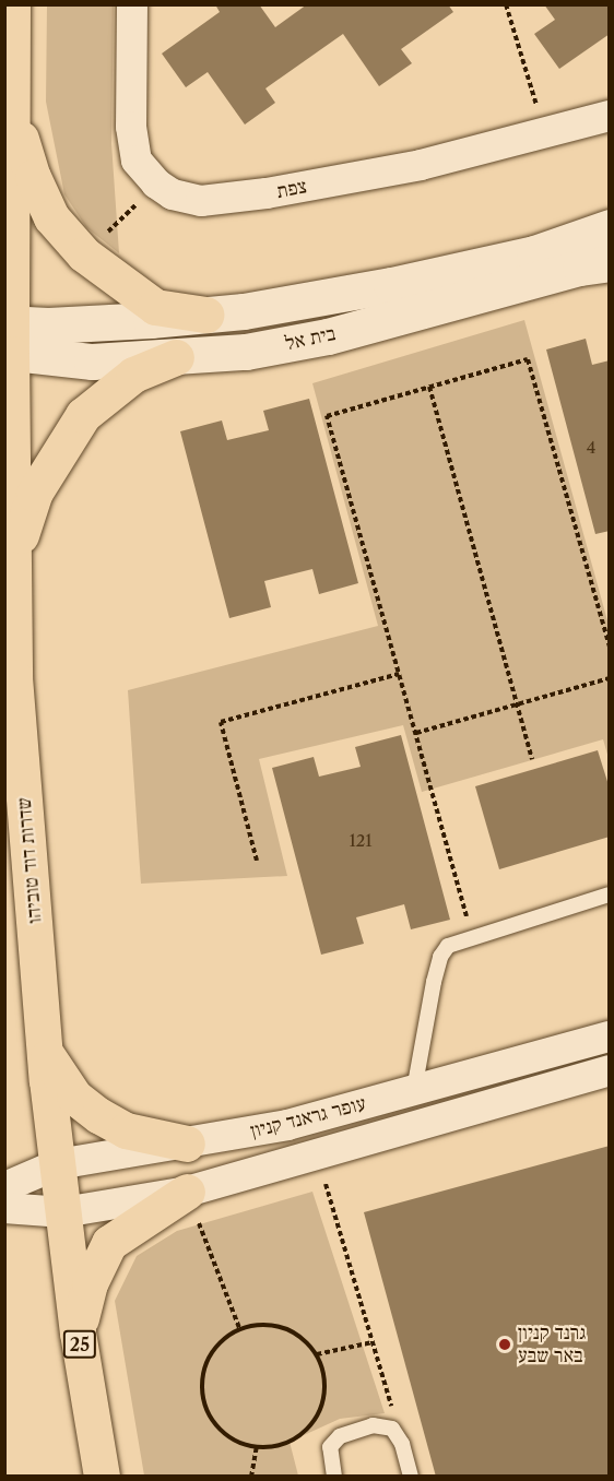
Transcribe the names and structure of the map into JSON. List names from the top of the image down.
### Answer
{
  "streets": {
    "highway": ["שדרות דוד טוביהו", "25"],
    "street": ["צפת", "בית אל", "עופר גראנד קניון"]
  },
  "crossings": [
    ["בית אל", "שדרות דוד טוביהו"],
    ["שדרות דוד טוביהו", "עופר גראנד קניון"]
  ],
  "places": ["גרנד קניון באר שבע"],
  "house_numbers": ["4", "121"]
}
